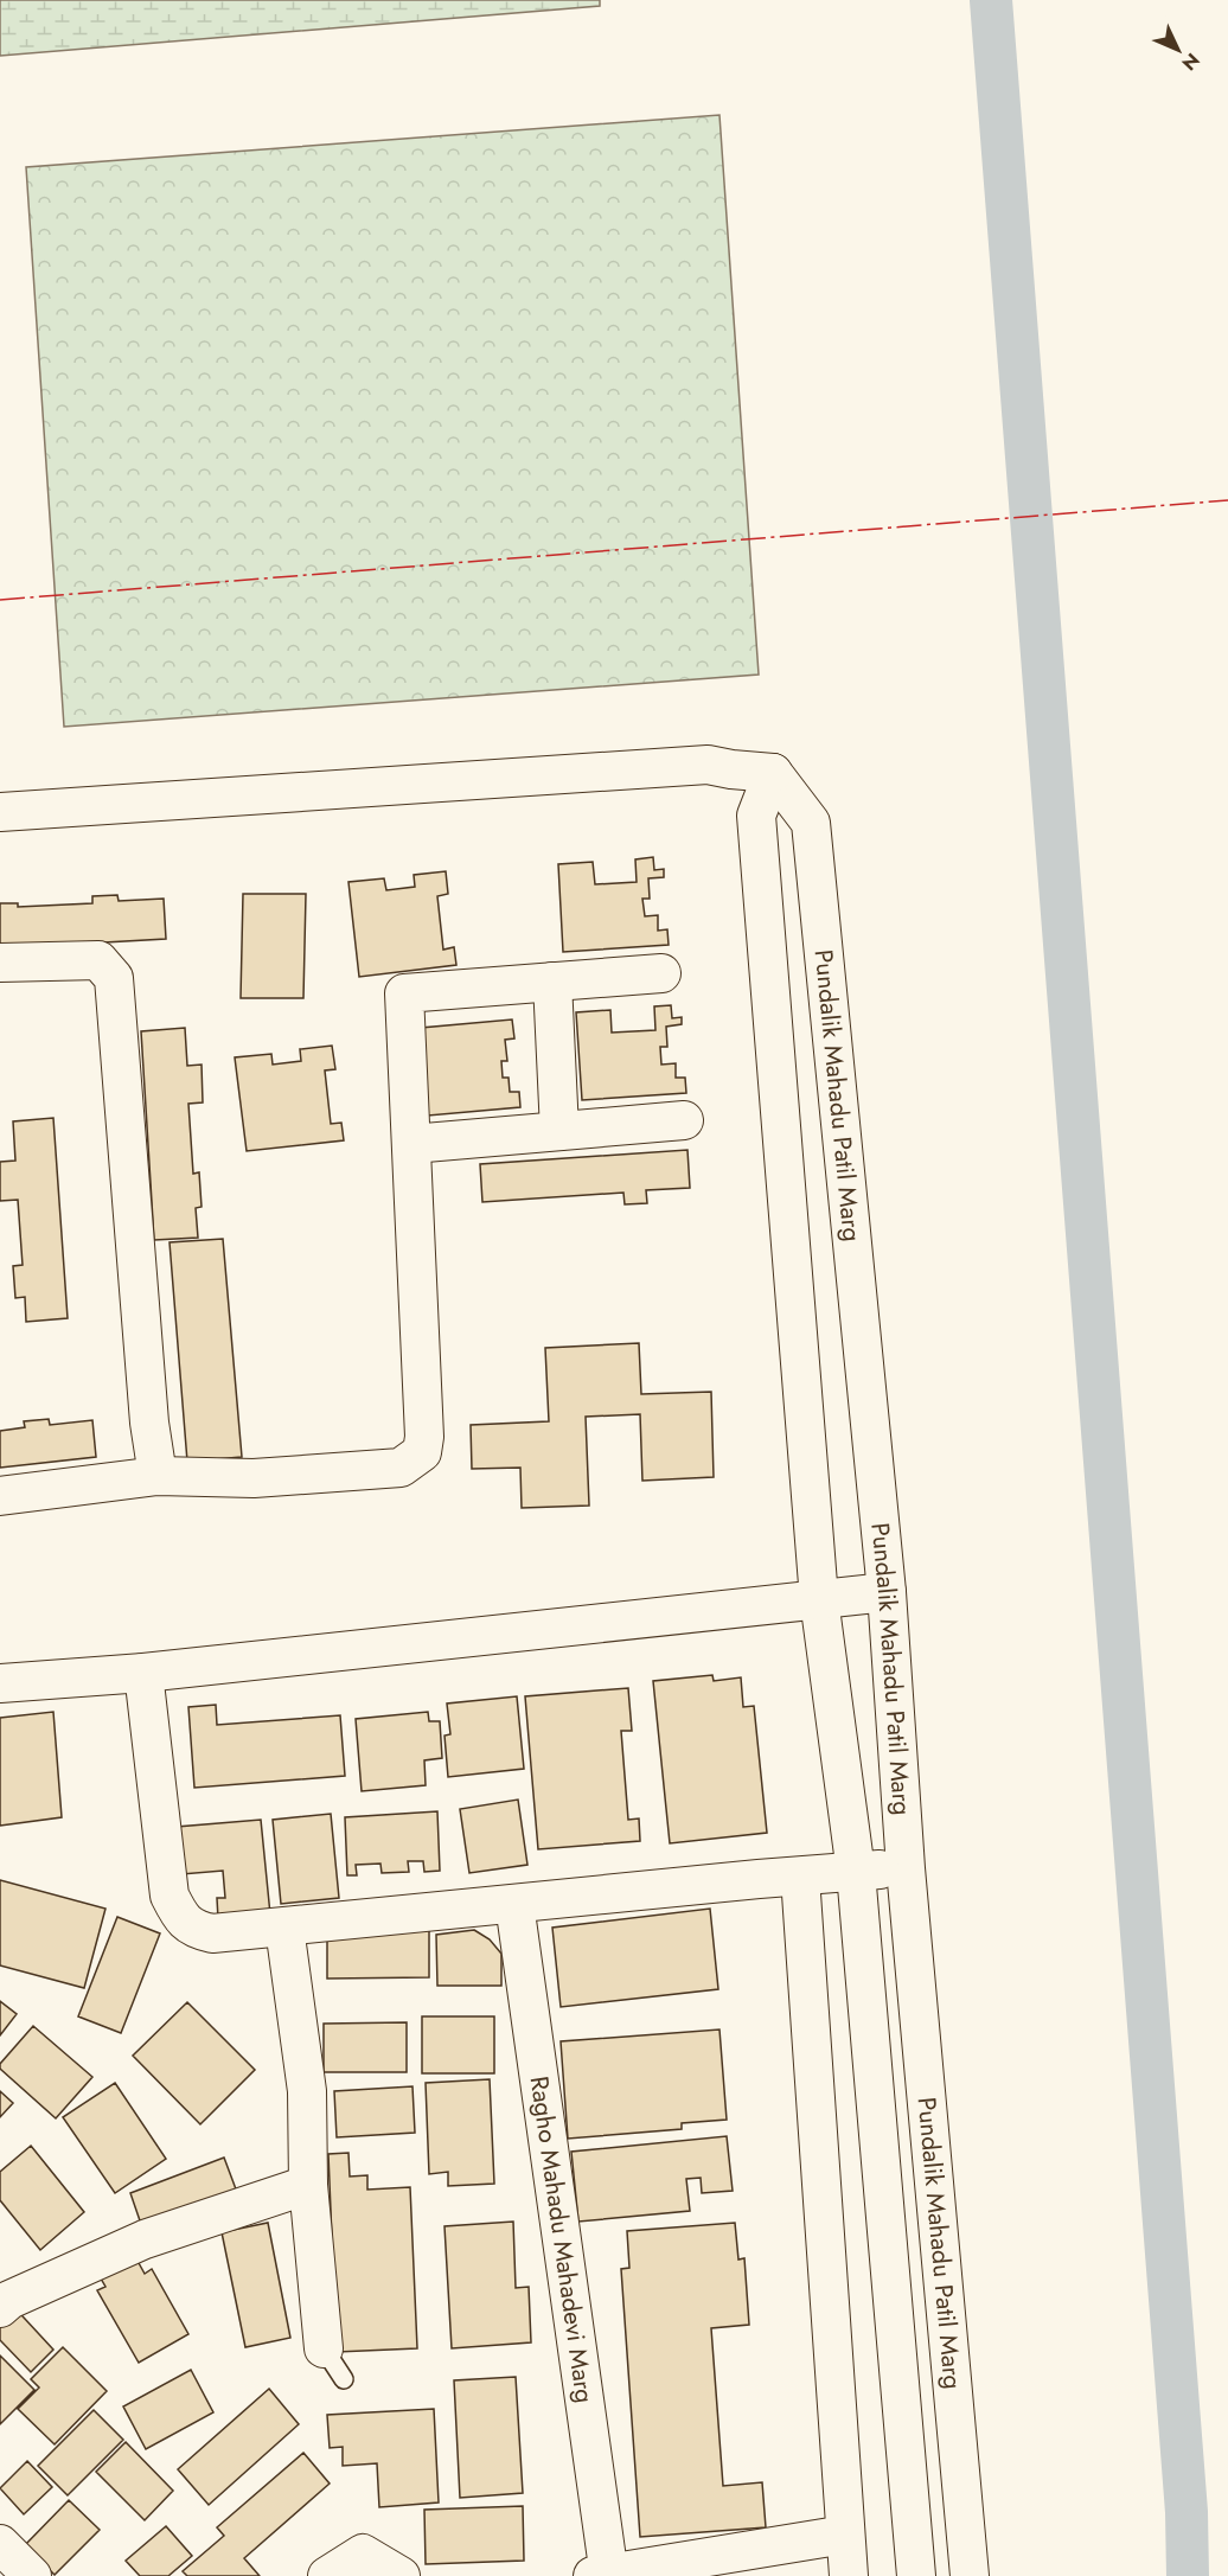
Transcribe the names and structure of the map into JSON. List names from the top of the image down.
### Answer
{
  "streets": {
    "street": ["Pundalik Mahadu Patil Marg", "Ragho Mahadu Mahadevi Marg"]
  },
  "north": "bottom right"
}
